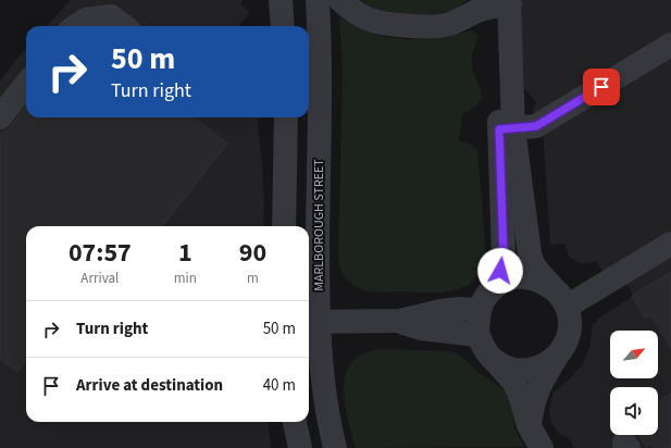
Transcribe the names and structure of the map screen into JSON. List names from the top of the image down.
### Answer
{
  "streets": {
    "street": ["MARLBOROUGH STREET"]
  },
  "north": "top right",
  "page": {
    "turn": ["50 m", "Turn right"],
    "eta": [
      "07:57",
      "Arrival",
      "1",
      "min",
      "90",
      "m"
    ],
    "list": [
      {
        "name": "Turn right",
        "value": "50 m"
      },
      {
        "name": "Arrive at destination",
        "value": "40 m"
      }
    ]
  }
}
